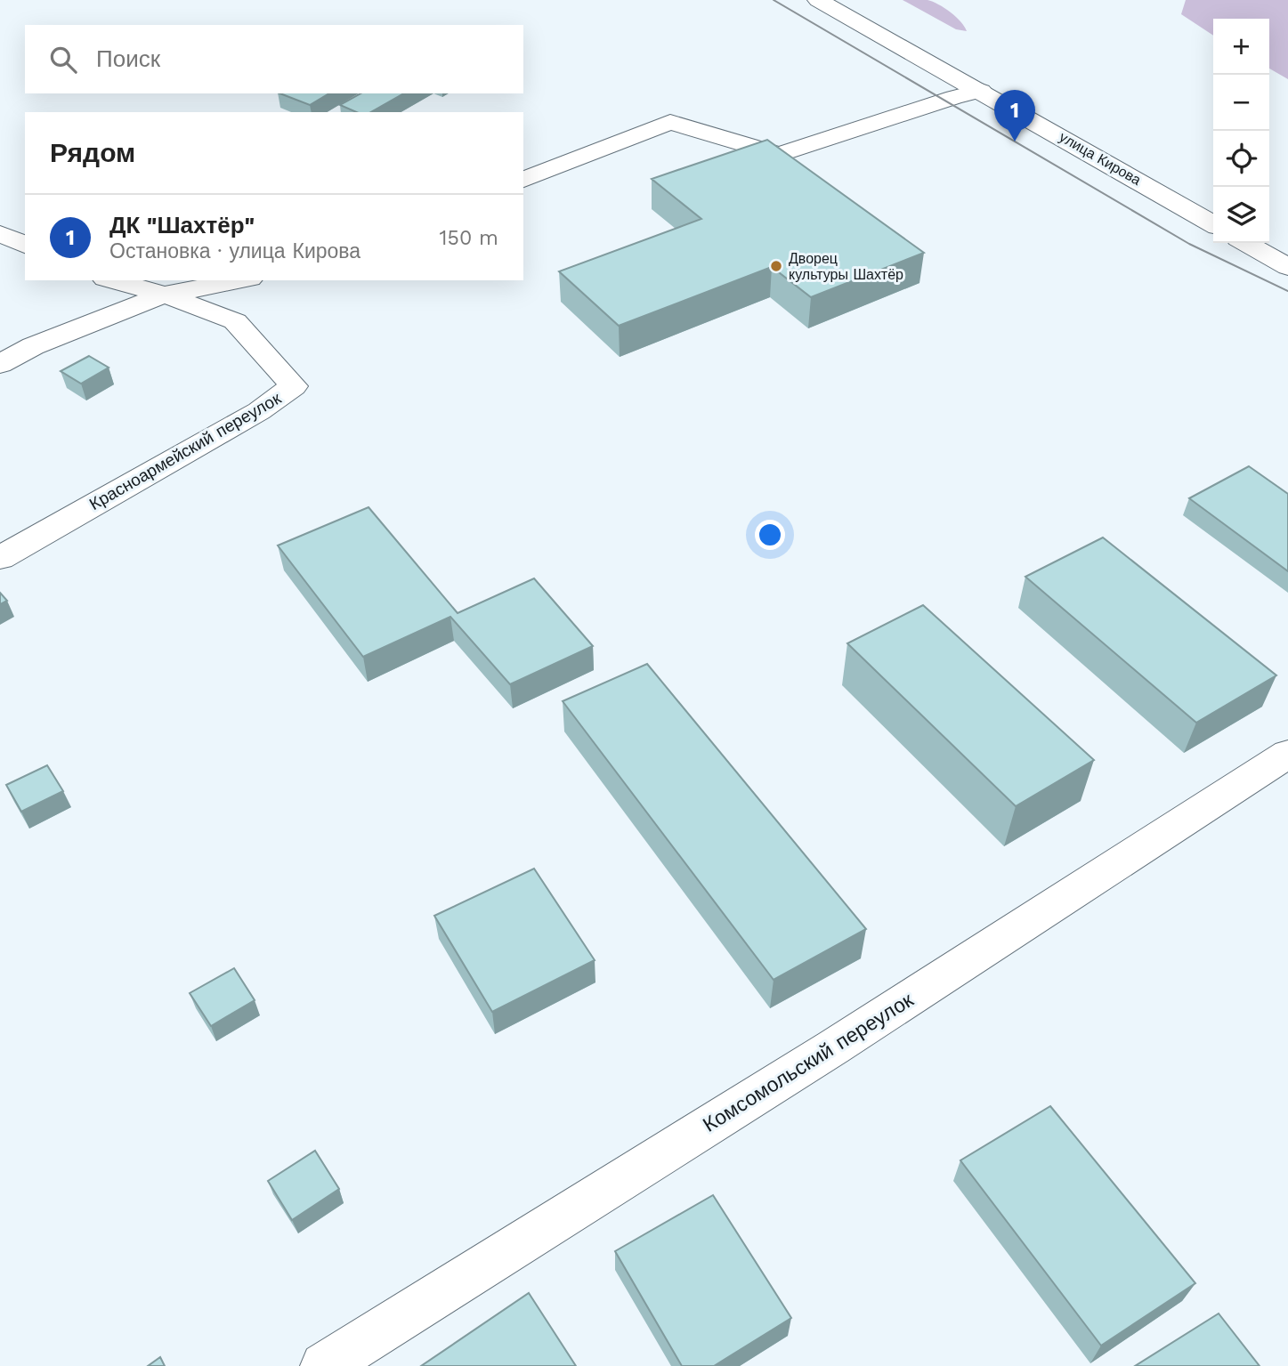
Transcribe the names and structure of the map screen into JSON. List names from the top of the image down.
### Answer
{
  "streets": {
    "street": ["улица Кирова", "Красноармейский переулок", "Комсомольский переулок"]
  },
  "places": ["Дворец культуры Шахтёр"],
  "page": {
    "map_buttons": ["+", "−"],
    "search": "Поиск",
    "pins": "1",
    "heading": "Рядом",
    "list": [
      {
        "mark": "1",
        "name": "ДК \"Шахтёр\"",
        "note": "Остановка · улица Кирова",
        "value": "150 m"
      }
    ]
  }
}
